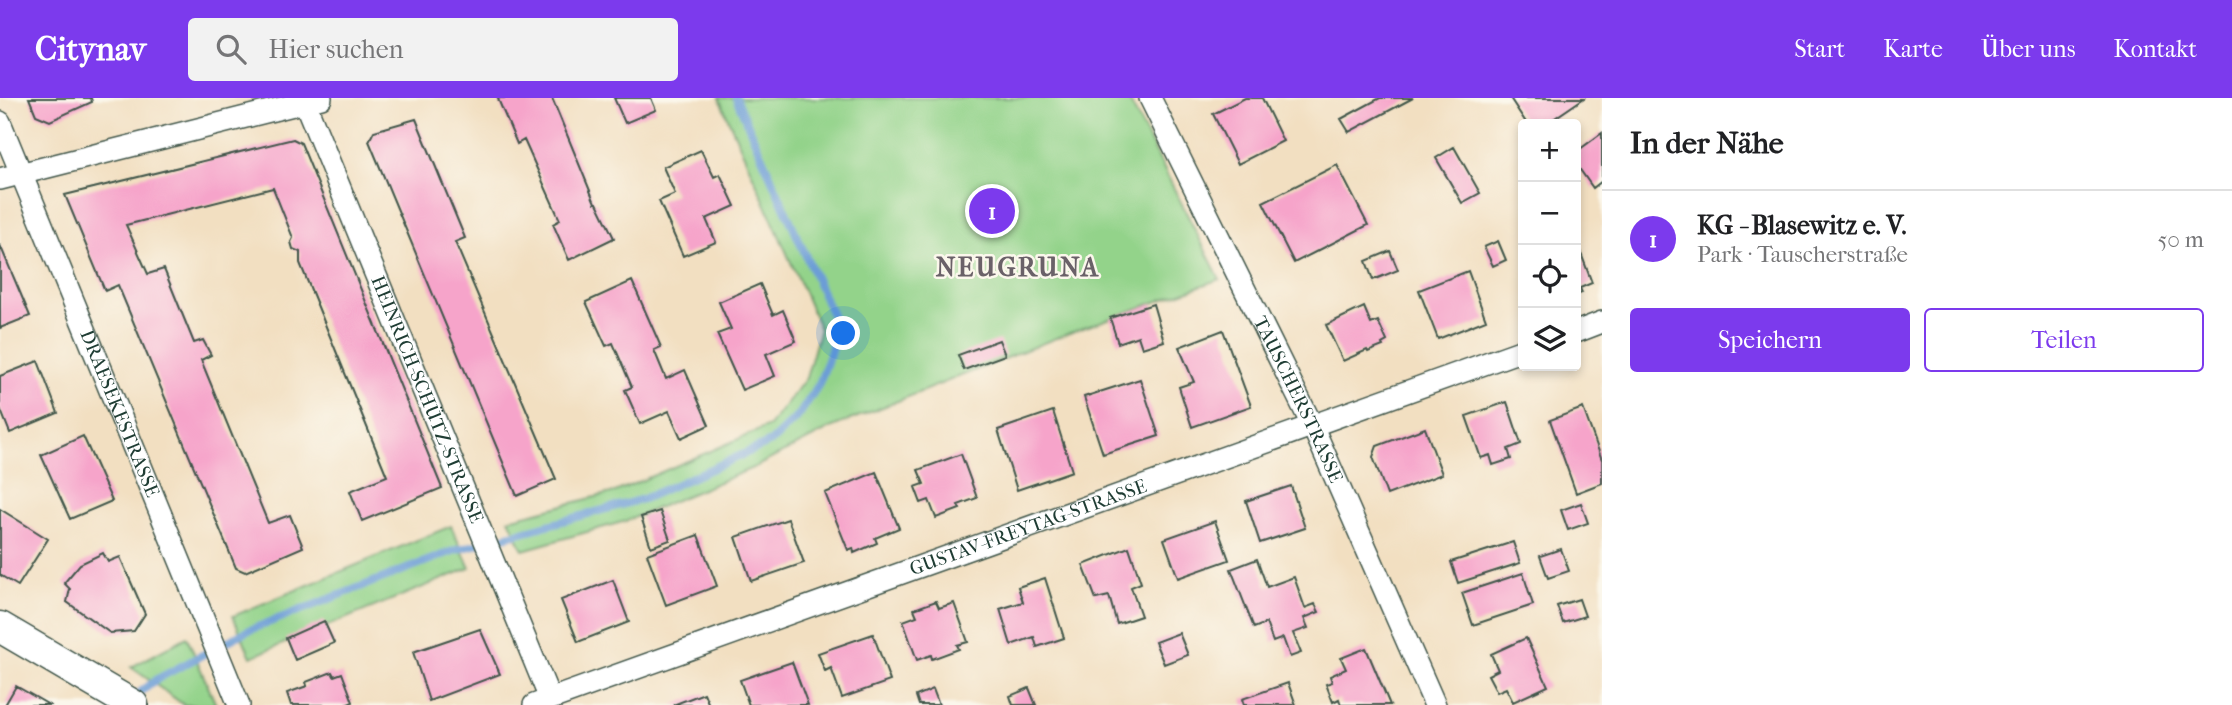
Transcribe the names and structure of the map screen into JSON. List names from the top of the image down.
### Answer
{
  "streets": {
    "street": [
      "HEINRICH-SCHÜTZ-STRASSE",
      "TAUSCHERSTRASSE",
      "DRAESEKESTRASSE",
      "GUSTAV-FREYTAG-STRASSE"
    ]
  },
  "crossings": [
    ["HEINRICH-SCHÜTZ-STRASSE", "GUSTAV-FREYTAG-STRASSE"],
    ["TAUSCHERSTRASSE", "GUSTAV-FREYTAG-STRASSE"]
  ],
  "districts": ["NEUGRUNA"],
  "page": {
    "header": "Citynav",
    "search": "Hier suchen",
    "nav": [
      "Start",
      "Karte",
      "Über uns",
      "Kontakt"
    ],
    "heading": "In der Nähe",
    "map_buttons": ["+", "−"],
    "pins": "1",
    "list": [
      {
        "mark": "1",
        "name": "KG - Blasewitz e. V.",
        "note": "Park · Tauscherstraße",
        "value": "50 m"
      }
    ],
    "buttons": ["Speichern", "Teilen"]
  }
}
